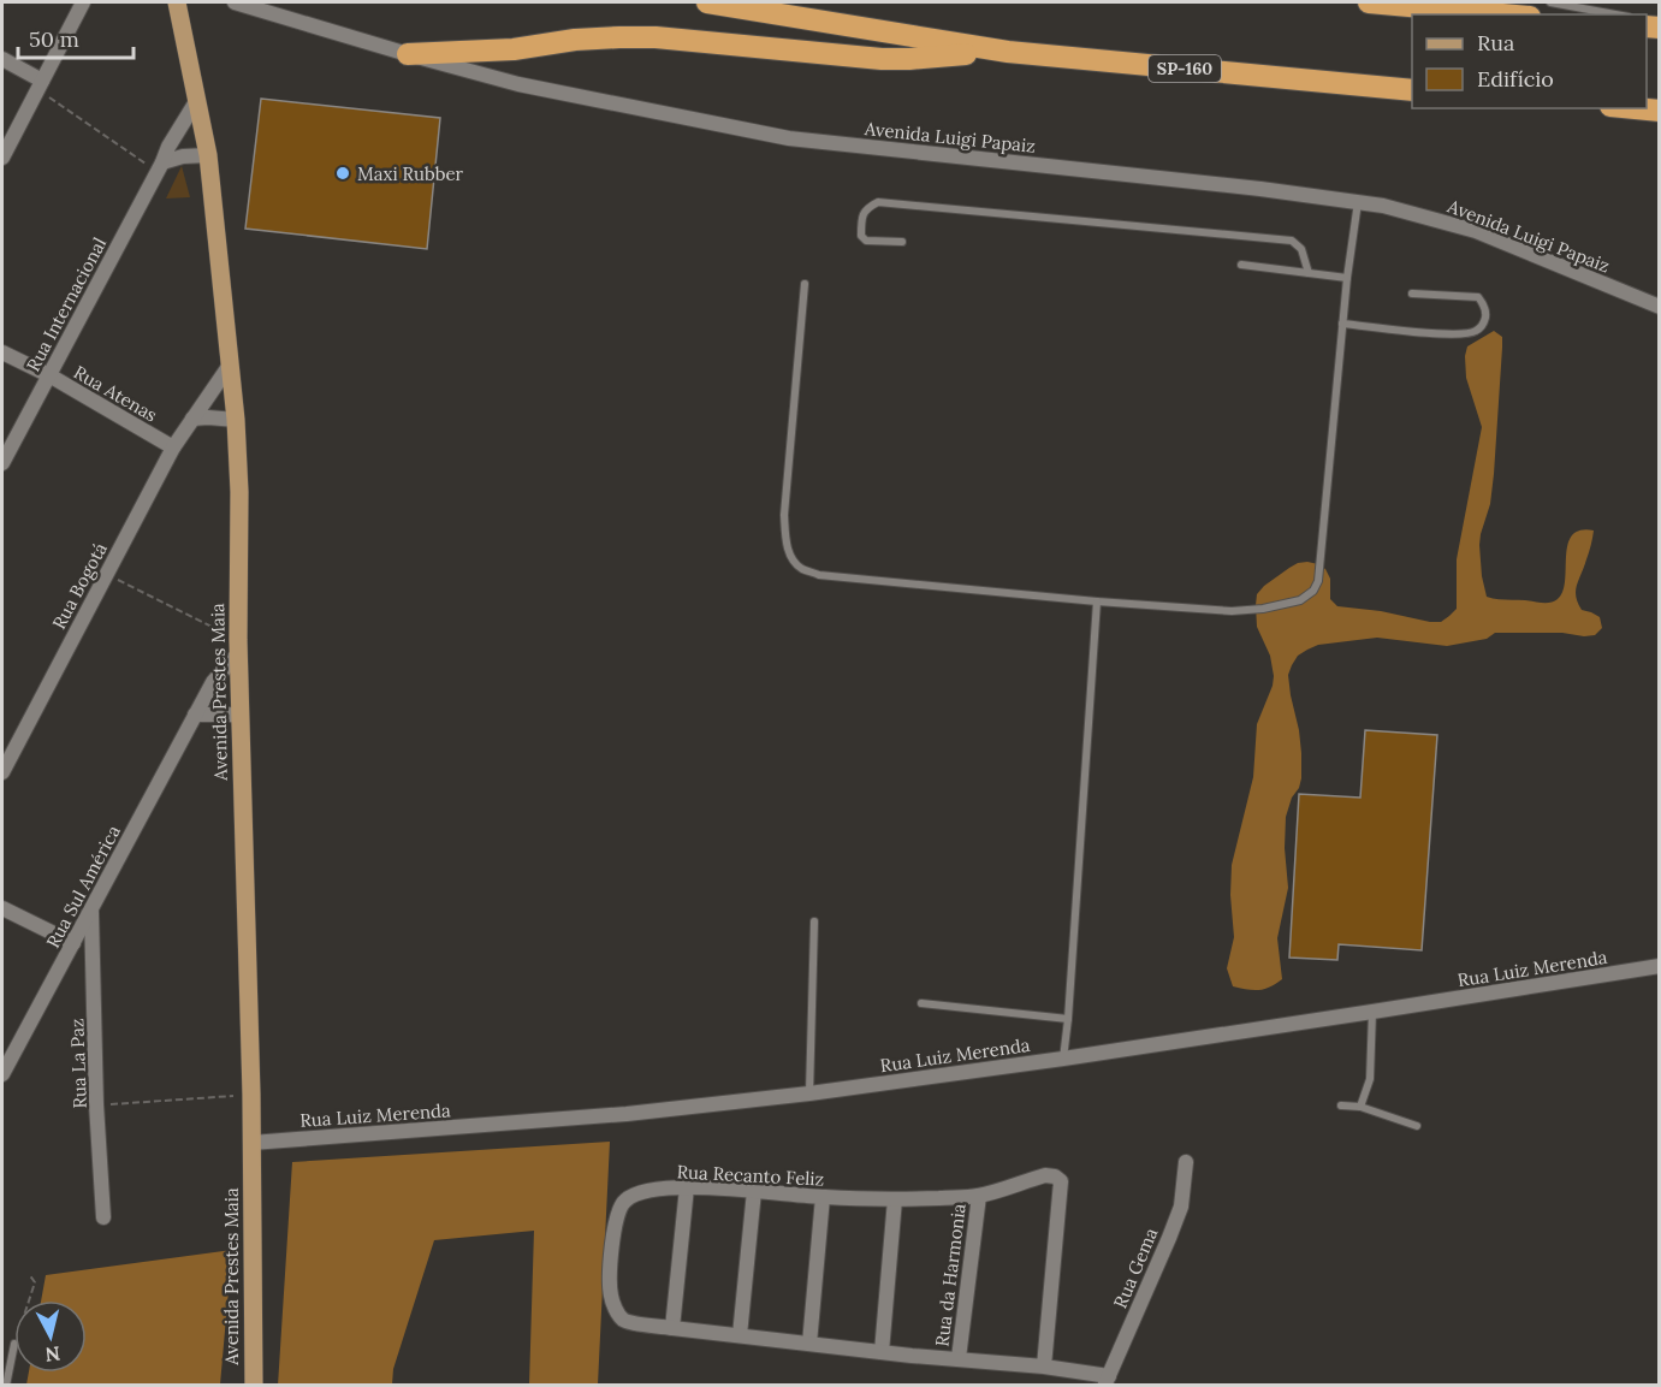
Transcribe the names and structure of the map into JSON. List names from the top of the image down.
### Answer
{
  "streets": {
    "highway": ["SP-160"],
    "main road": ["Avenida Prestes Maia"],
    "street": [
      "Avenida Luigi Papaiz",
      "Rua Internacional",
      "Rua Atenas",
      "Rua Bogotá",
      "Rua Sul América",
      "Rua Luiz Merenda",
      "Rua La Paz",
      "Rua Recanto Feliz",
      "Rua Gema",
      "Rua da Harmonia"
    ]
  },
  "crossings": [
    ["Rua Internacional", "Rua Atenas"],
    ["Rua Internacional", "Avenida Prestes Maia"],
    ["Rua Atenas", "Rua Bogotá"],
    ["Rua Bogotá", "Avenida Prestes Maia"],
    ["Avenida Prestes Maia", "Rua Sul América"],
    ["Avenida Prestes Maia", "Rua Luiz Merenda"],
    ["Rua Sul América", "Rua La Paz"],
    ["Rua Recanto Feliz", "Rua Gema"],
    ["Rua Recanto Feliz", "Rua da Harmonia"]
  ],
  "places": ["Maxi Rubber"],
  "legend": ["Rua", "Edifício"],
  "scale_bar": "50 m",
  "north": "bottom"
}
